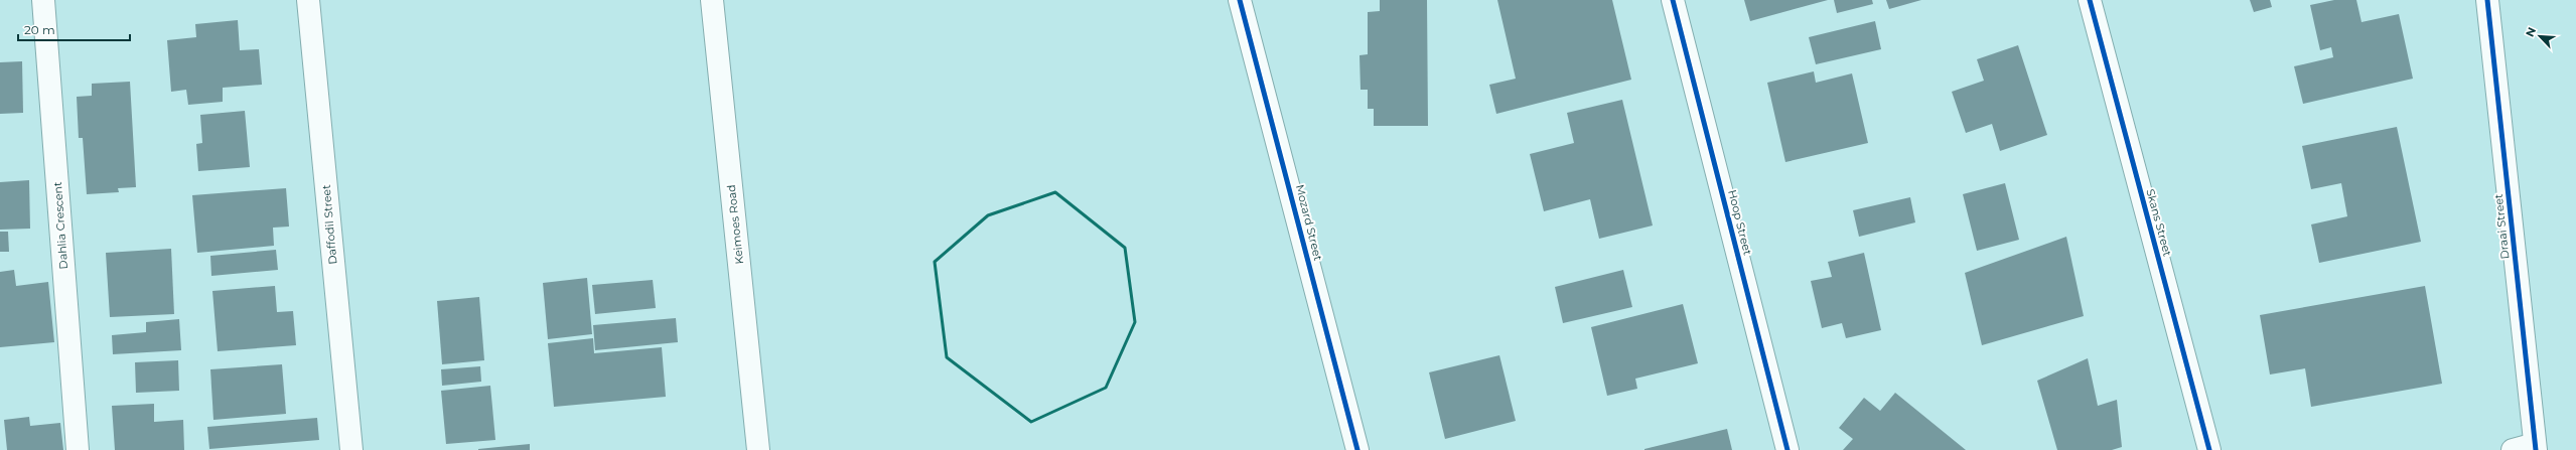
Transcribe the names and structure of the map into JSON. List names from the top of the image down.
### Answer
{
  "streets": {
    "street": [
      "Mozard Street",
      "Hoop Street",
      "Skans Street",
      "Daffodil Street",
      "Keimoes Road",
      "Dahlia Crescent",
      "Draai Street"
    ]
  },
  "scale_bar": "20 m",
  "north": "top left"
}
